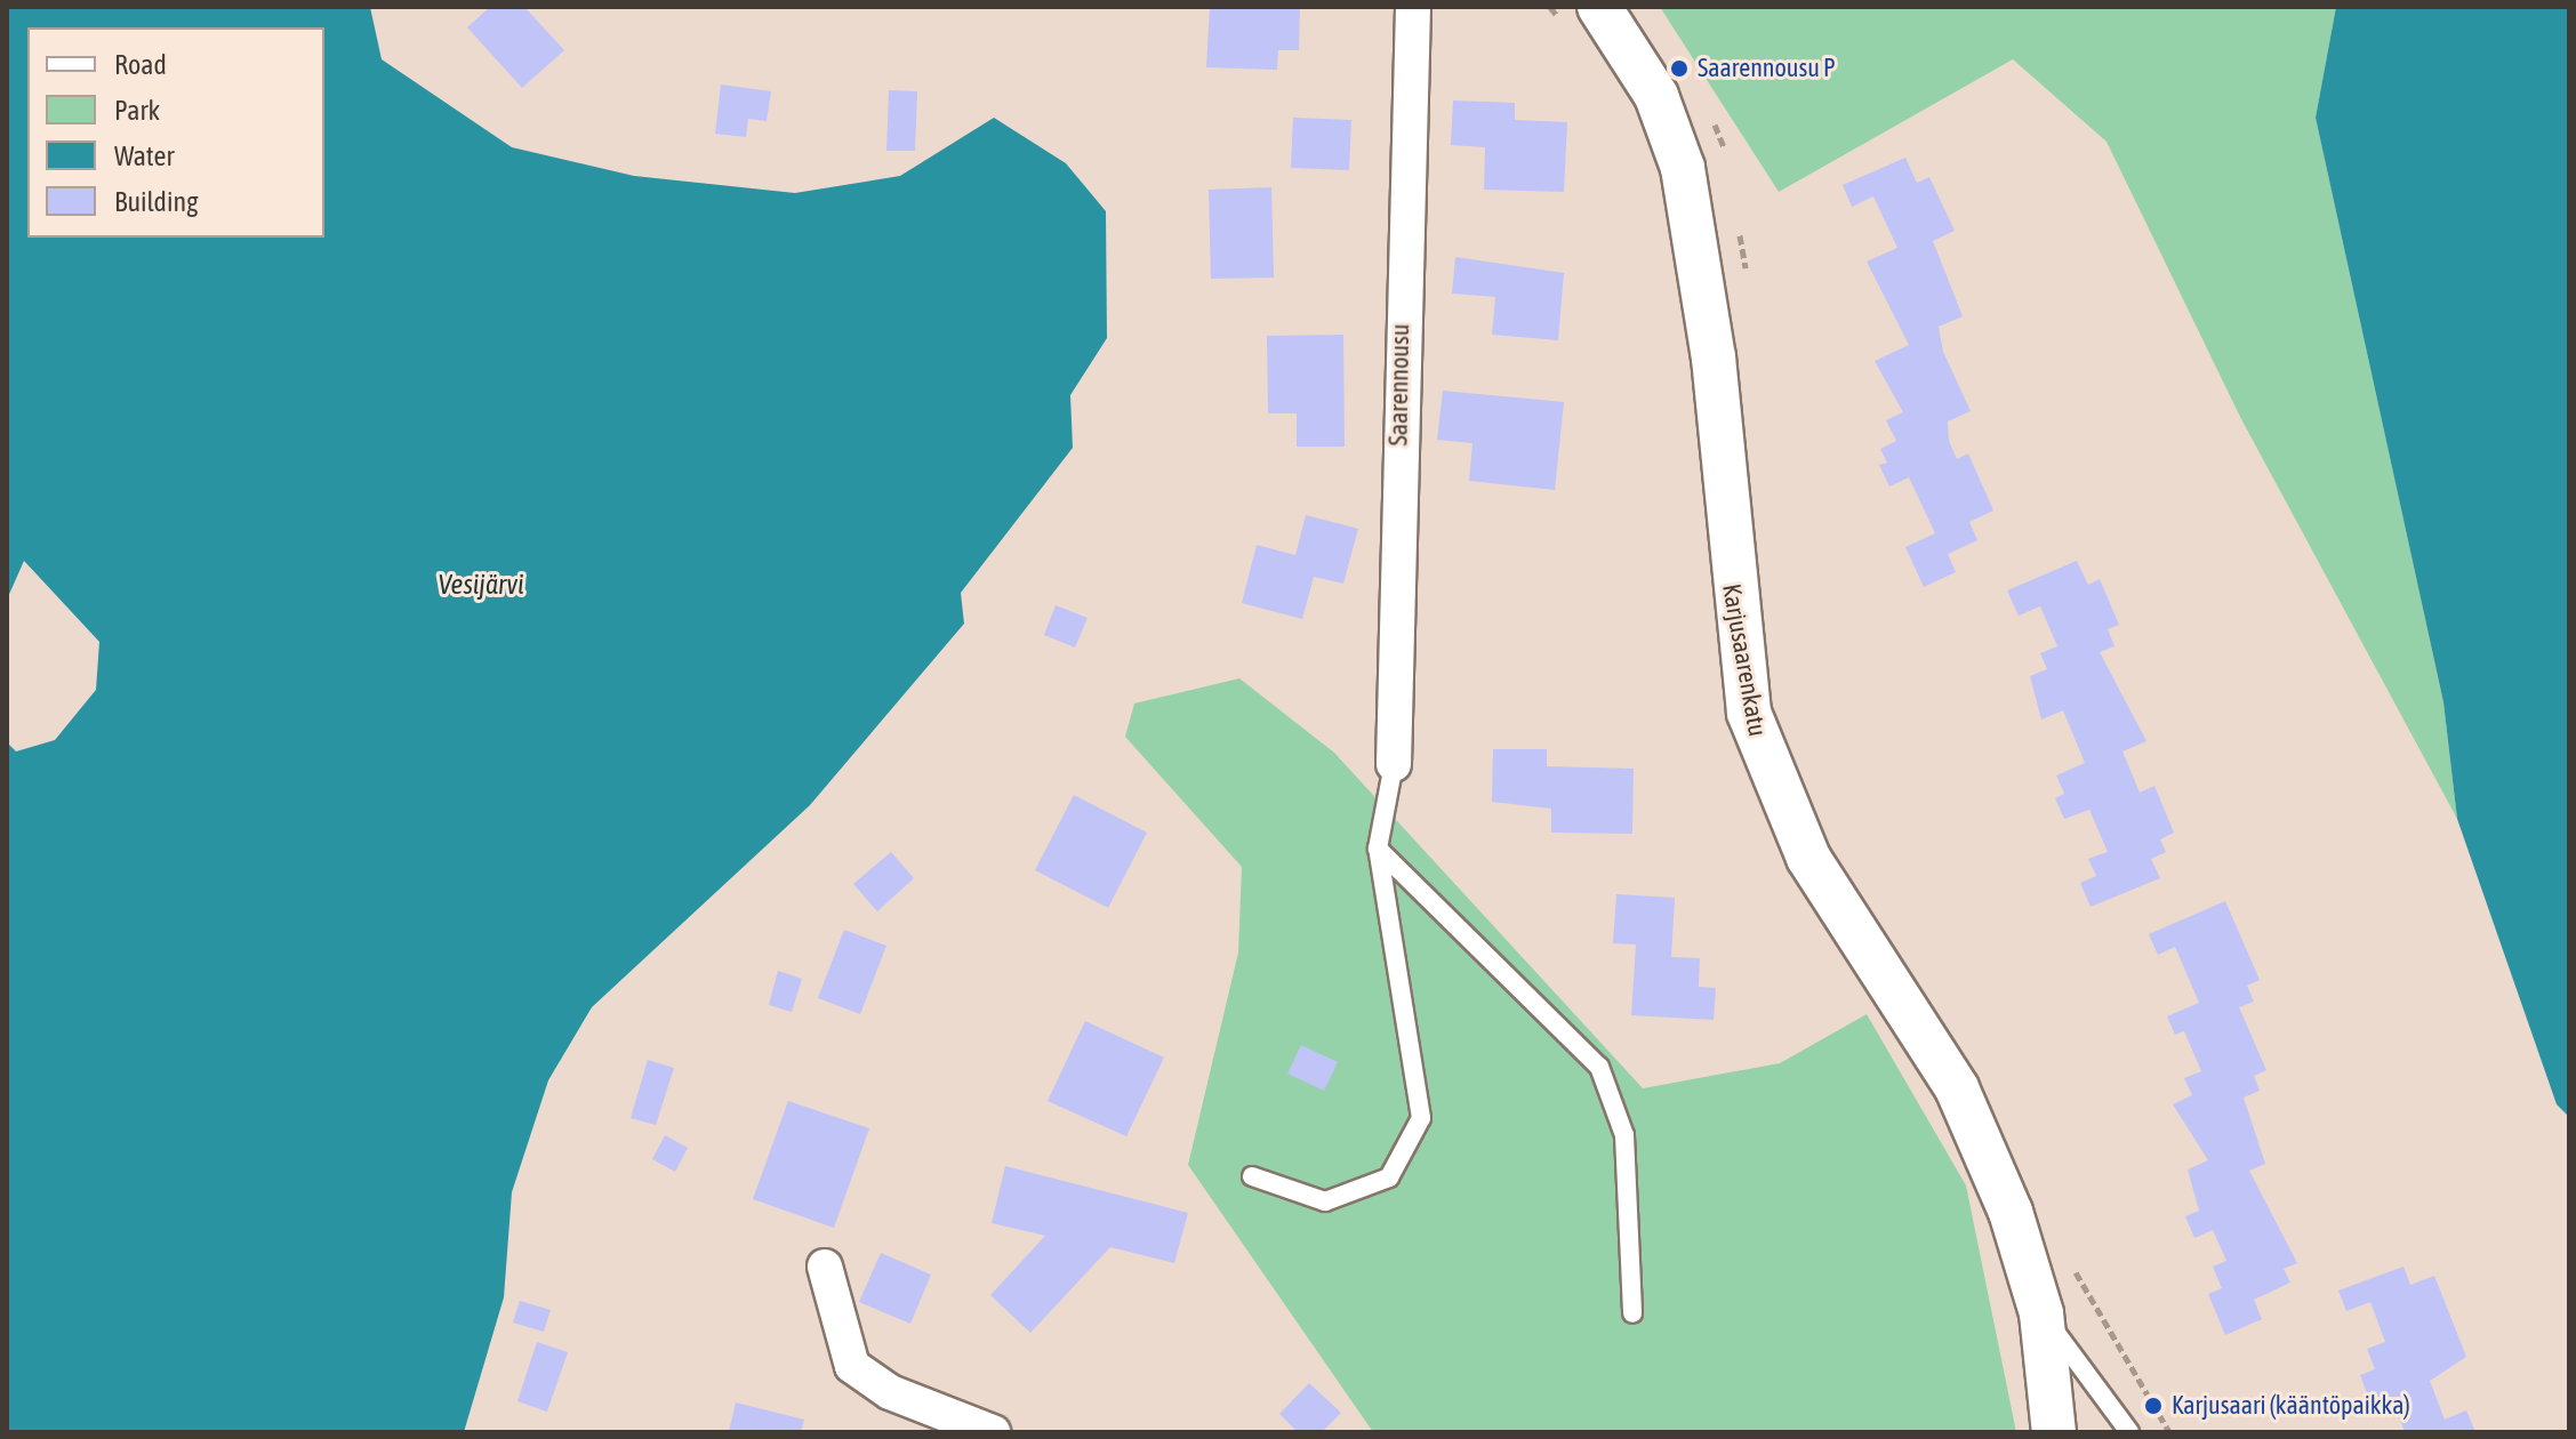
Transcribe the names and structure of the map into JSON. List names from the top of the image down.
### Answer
{
  "streets": {
    "street": ["Saarennousu", "Karjusaarenkatu"]
  },
  "water": ["Vesijärvi"],
  "places": ["Saarennousu P", "Karjusaari (kääntöpaikka)"],
  "legend": [
    "Road",
    "Park",
    "Water",
    "Building"
  ]
}
